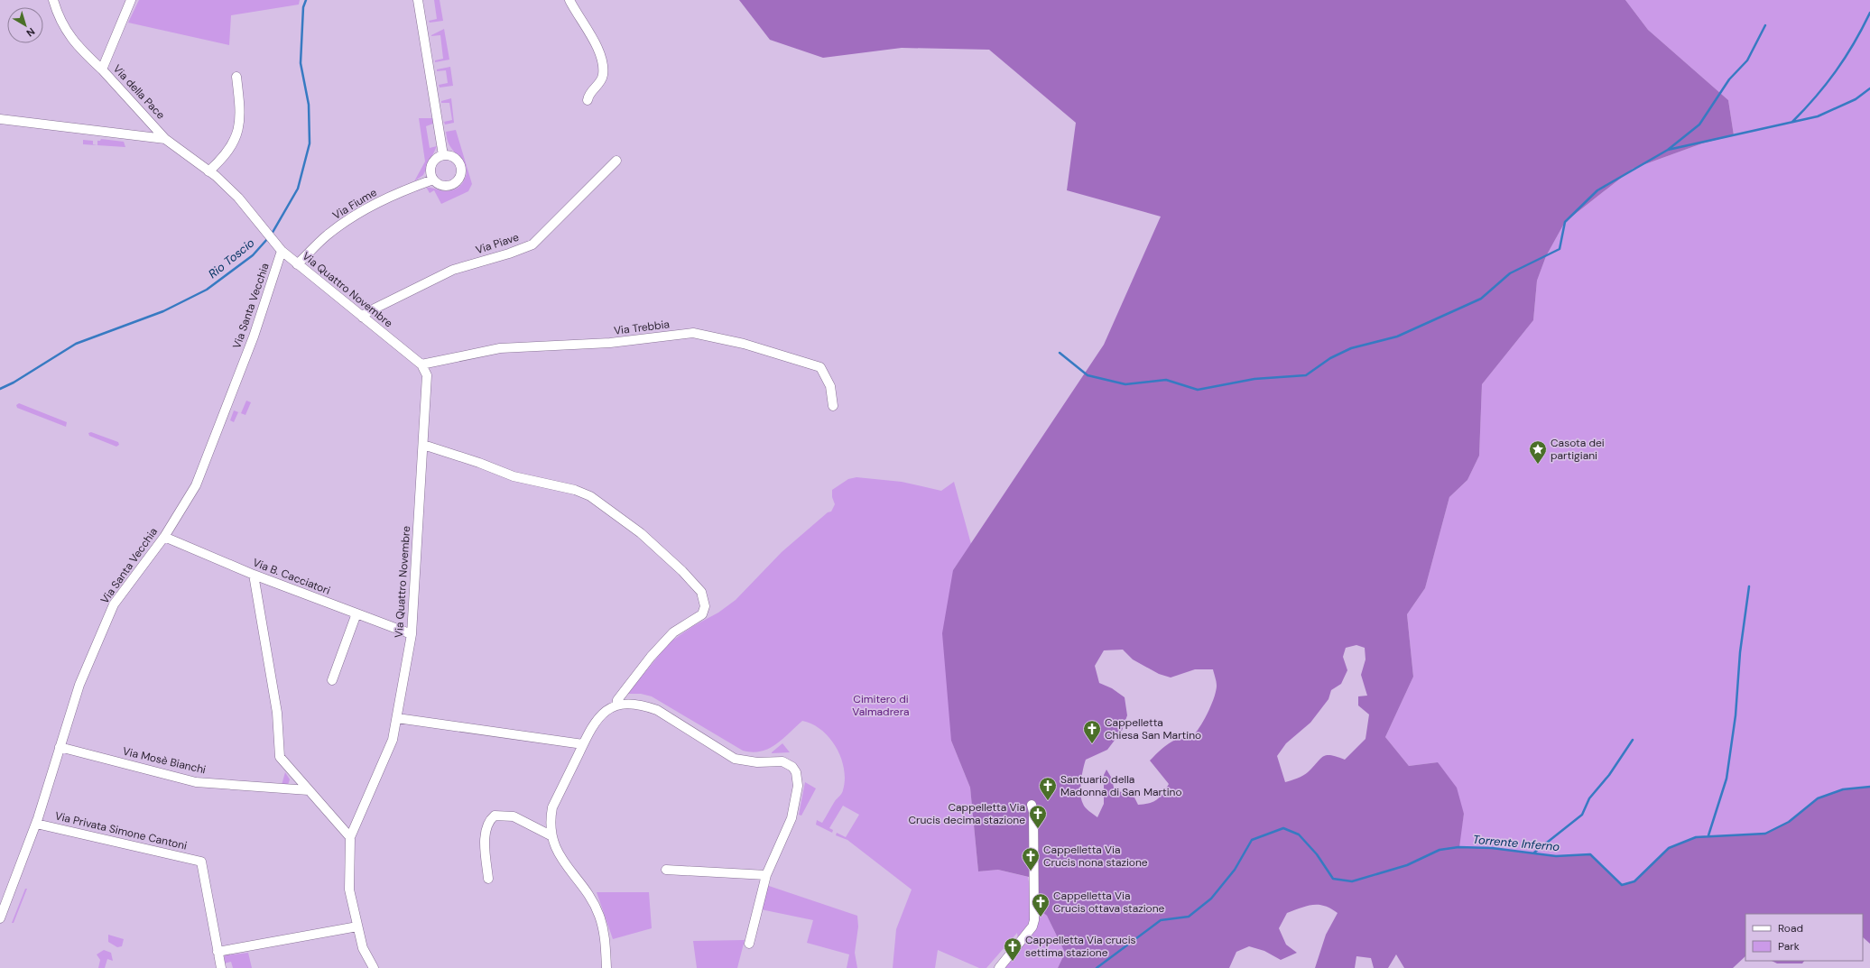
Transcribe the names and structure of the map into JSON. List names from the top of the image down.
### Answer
{
  "streets": {
    "street": [
      "Via della Pace",
      "Via Fiume",
      "Via Piave",
      "Via Quattro Novembre",
      "Via Santa Vecchia",
      "Via Trebbia",
      "Via B. Cacciatori",
      "Via Mosè Bianchi",
      "Via Privata Simone Cantoni"
    ]
  },
  "crossings": [
    ["Via della Pace", "Via Quattro Novembre"],
    ["Via Fiume", "Via Quattro Novembre"],
    ["Via Piave", "Via Quattro Novembre"],
    ["Via Quattro Novembre", "Via Santa Vecchia"],
    ["Via Quattro Novembre", "Via Trebbia"],
    ["Via Quattro Novembre", "Via B. Cacciatori"],
    ["Via Santa Vecchia", "Via B. Cacciatori"],
    ["Via Santa Vecchia", "Via Mosè Bianchi"],
    ["Via Santa Vecchia", "Via Privata Simone Cantoni"]
  ],
  "water": ["Rio Toscio", "Torrente Inferno"],
  "parks": ["Cimitero di Valmadrera"],
  "places": {
    "place": ["Casota dei partigiani"],
    "church": [
      "Cappelletta Chiesa San Martino",
      "Santuario della Madonna di San Martino",
      "Cappelletta Via Crucis decima stazione",
      "Cappelletta Via Crucis nona stazione",
      "Cappelletta Via Crucis ottava stazione",
      "Cappelletta Via crucis settima stazione"
    ]
  },
  "legend": ["Road", "Park"],
  "north": "bottom right"
}
